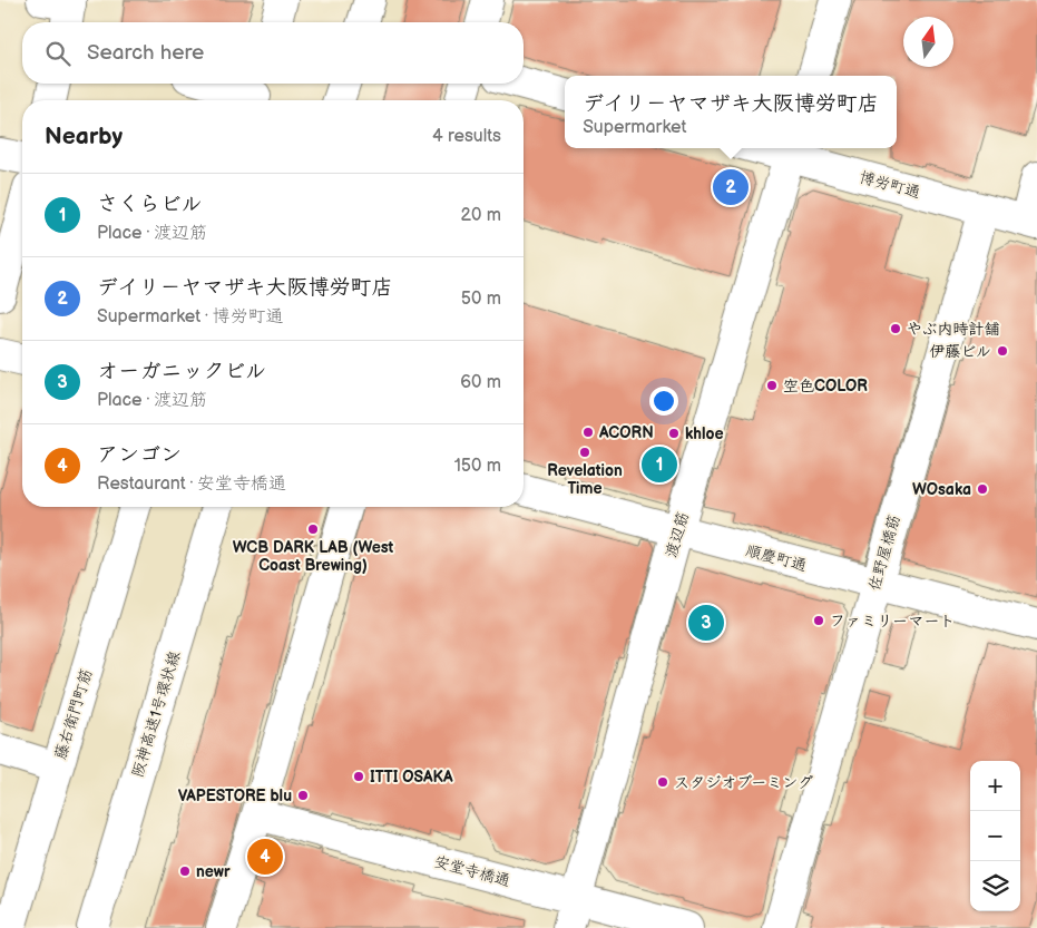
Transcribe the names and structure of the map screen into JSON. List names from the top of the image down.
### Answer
{
  "streets": {
    "main road": [
      "博労町通",
      "渡辺筋",
      "佐野屋橋筋",
      "順慶町通",
      "藤右衛門町筋",
      "阪神高速1号環状線",
      "安堂寺橋通"
    ]
  },
  "crossings": [
    ["博労町通", "渡辺筋"],
    ["博労町通", "佐野屋橋筋"],
    ["渡辺筋", "順慶町通"],
    ["渡辺筋", "安堂寺橋通"],
    ["佐野屋橋筋", "順慶町通"]
  ],
  "places": [
    "やぶ内時計舗",
    "伊藤ビル",
    "空色COLOR",
    "ACORN",
    "khloe",
    "Revelation Time",
    "WOsaka",
    "WCB DARK LAB (West Coast Brewing)",
    "ファミリーマート",
    "ITTI OSAKA",
    "スタジオブーミング",
    "VAPESTORE blu",
    "newr"
  ],
  "north": "top",
  "page": {
    "search": "Search here",
    "popup": ["デイリ－ヤマザキ大阪博労町店", "Supermarket"],
    "heading": ["Nearby", "4 results"],
    "pins": [
      "2",
      "1",
      "3",
      "4"
    ],
    "list": [
      {
        "mark": "1",
        "name": "さくらビル",
        "note": "Place · 渡辺筋",
        "value": "20 m"
      },
      {
        "mark": "2",
        "name": "デイリ－ヤマザキ大阪博労町店",
        "note": "Supermarket · 博労町通",
        "value": "50 m"
      },
      {
        "mark": "3",
        "name": "オーガニックビル",
        "note": "Place · 渡辺筋",
        "value": "60 m"
      },
      {
        "mark": "4",
        "name": "アンゴン",
        "note": "Restaurant · 安堂寺橋通",
        "value": "150 m"
      }
    ],
    "map_buttons": ["+", "−"]
  }
}
